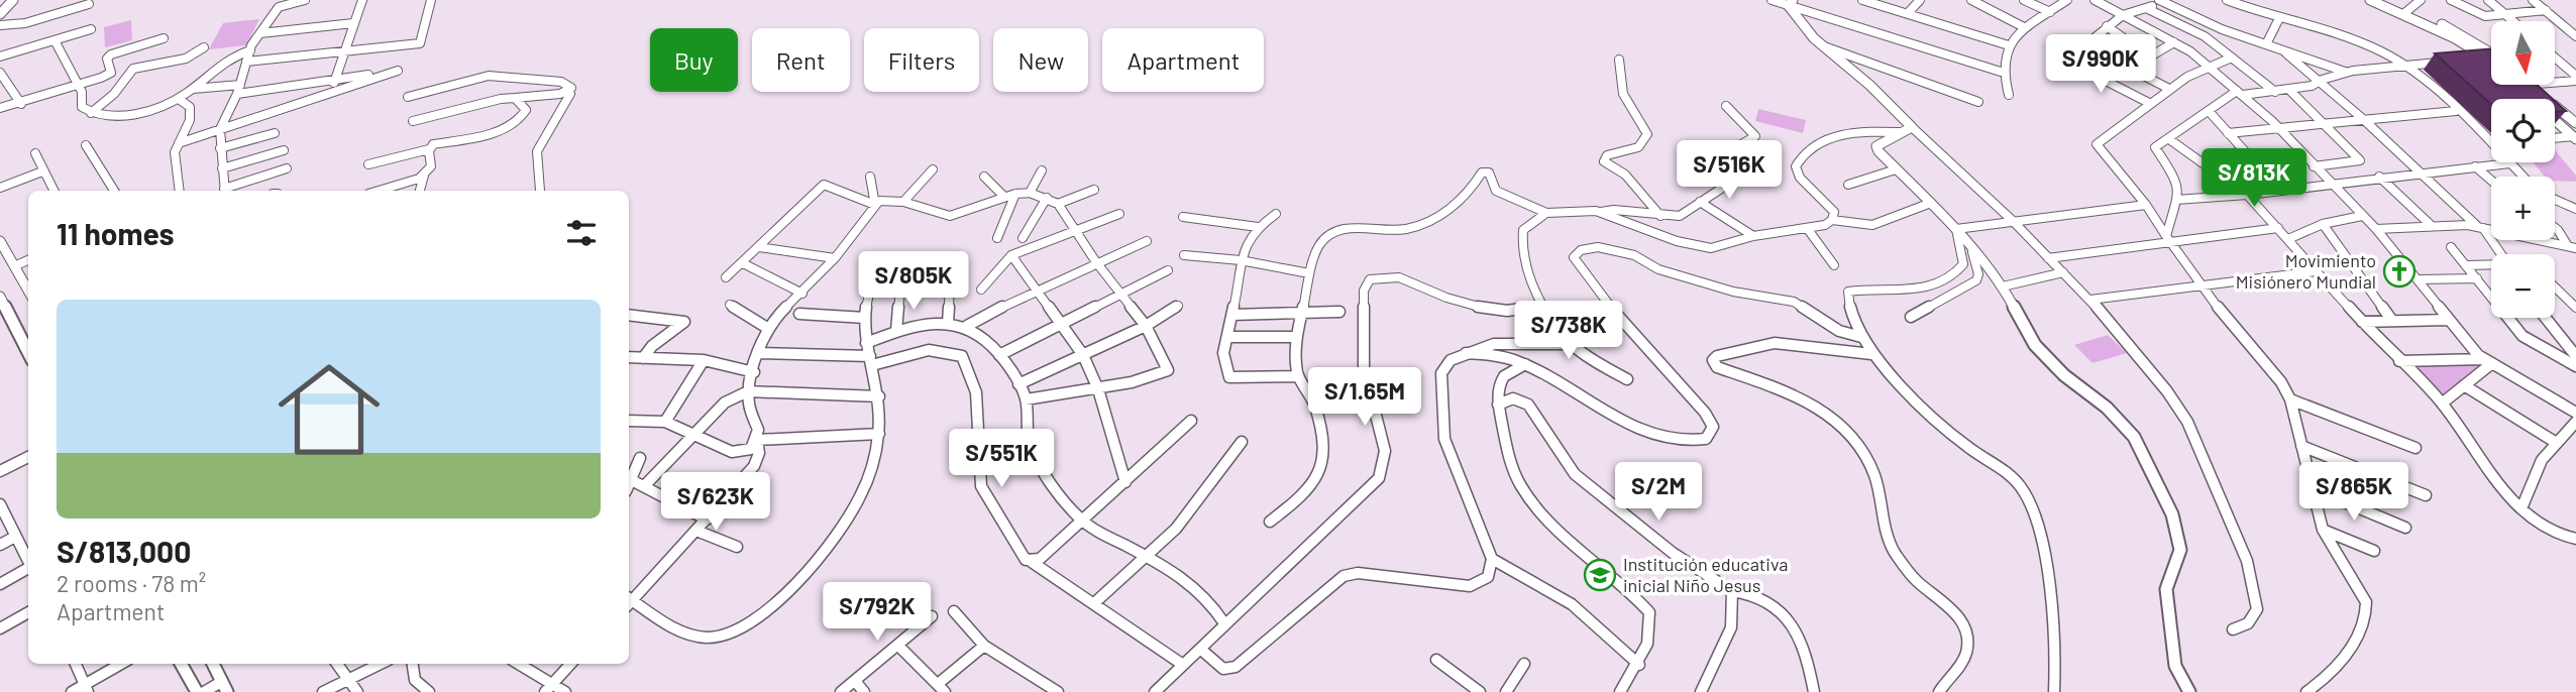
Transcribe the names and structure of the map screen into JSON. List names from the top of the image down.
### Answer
{
  "places": {
    "church": ["Movimiento Misiónero Mundial"],
    "school or university": ["Institución educativa inicial Niño Jesus"]
  },
  "north": "bottom",
  "page": {
    "map_buttons": ["+", "−"],
    "chip": [
      "Buy",
      "Rent",
      "Filters",
      "New",
      "Apartment"
    ],
    "price": [
      "S/990K",
      "S/516K",
      "S/813K",
      "S/805K",
      "S/738K",
      "S/1.65M",
      "S/551K",
      "S/2M",
      "S/865K",
      "S/623K",
      "S/792K"
    ],
    "heading": "11 homes",
    "list": [
      {
        "name": "S/813,000",
        "note": "2 rooms · 78 m² · Apartment"
      }
    ]
  }
}
